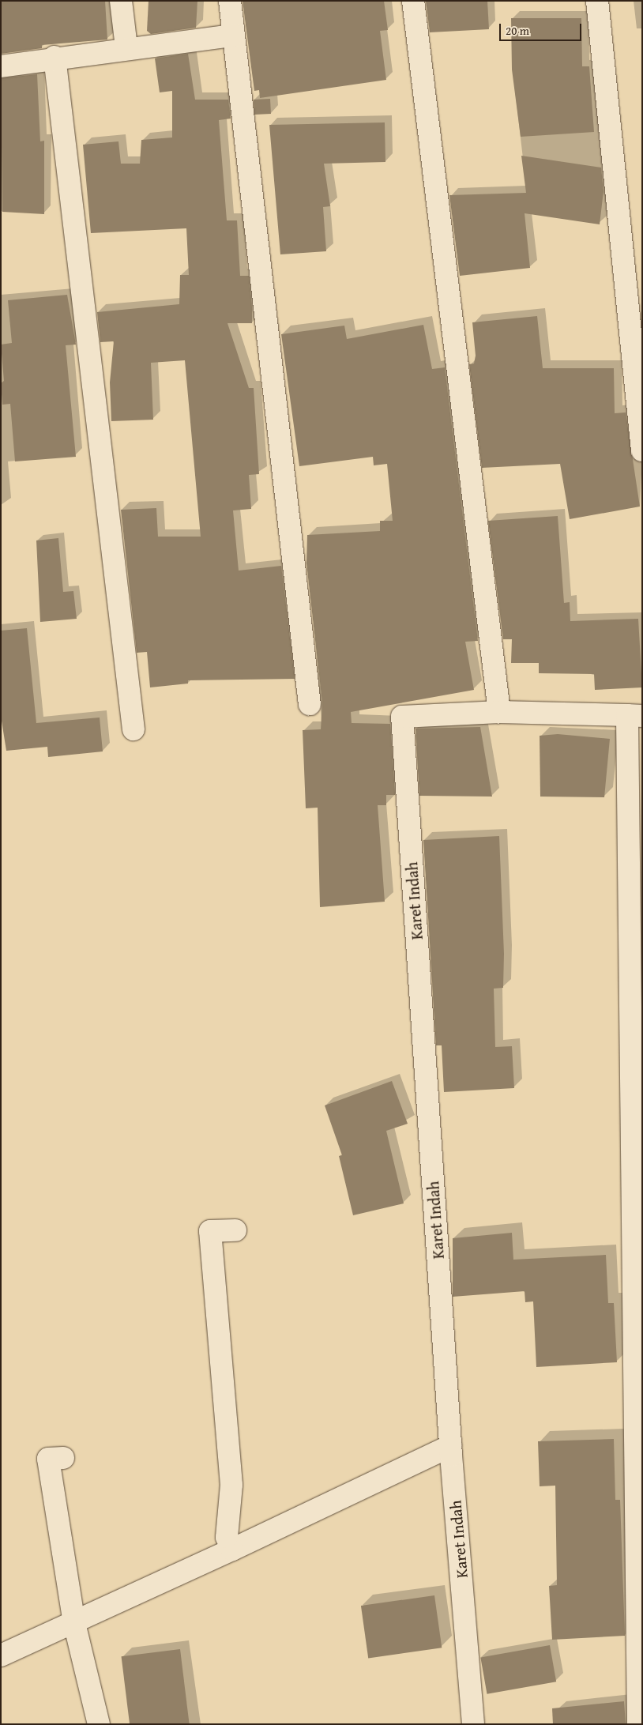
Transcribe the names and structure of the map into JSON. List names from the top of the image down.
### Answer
{
  "streets": {
    "street": ["Karet Indah"]
  },
  "scale_bar": "20 m"
}
